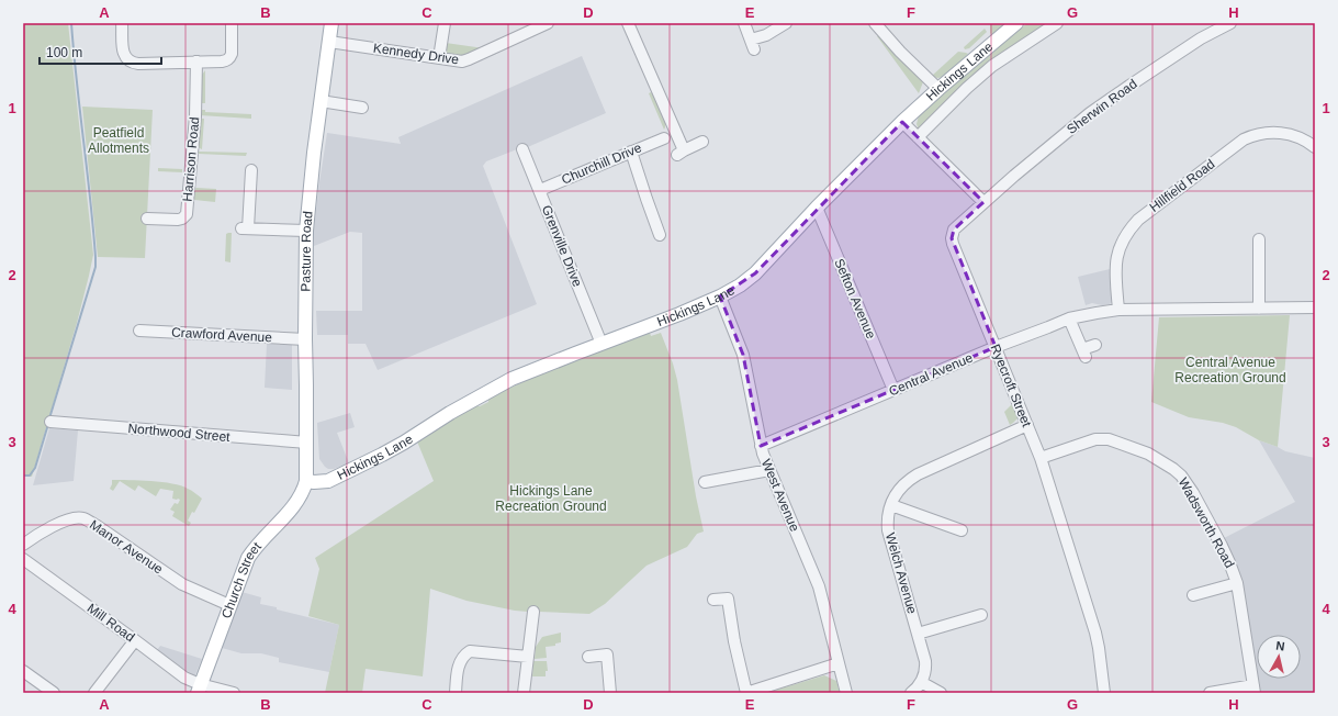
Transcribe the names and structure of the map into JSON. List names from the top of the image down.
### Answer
{
  "streets": {
    "main road": ["Hickings Lane", "Pasture Road", "Church Street"],
    "street": [
      "Kennedy Drive",
      "Sherwin Road",
      "Harrison Road",
      "Churchill Drive",
      "Hillfield Road",
      "Grenville Drive",
      "Sefton Avenue",
      "Crawford Avenue",
      "Central Avenue",
      "Ryecroft Street",
      "Northwood Street",
      "West Avenue",
      "Wadsworth Road",
      "Manor Avenue",
      "Welch Avenue",
      "Mill Road"
    ]
  },
  "crossings": [
    ["Kennedy Drive", "Pasture Road"],
    ["Hickings Lane", "Grenville Drive"],
    ["Hickings Lane", "Pasture Road"],
    ["Hickings Lane", "Sefton Avenue"],
    ["Hickings Lane", "West Avenue"],
    ["Hickings Lane", "Church Street"],
    ["Sherwin Road", "Ryecroft Street"],
    ["Churchill Drive", "Grenville Drive"],
    ["Hillfield Road", "Central Avenue"],
    ["Pasture Road", "Crawford Avenue"],
    ["Pasture Road", "Northwood Street"],
    ["Pasture Road", "Church Street"],
    ["Sefton Avenue", "Central Avenue"],
    ["Central Avenue", "Ryecroft Street"],
    ["Central Avenue", "West Avenue"],
    ["Ryecroft Street", "Wadsworth Road"],
    ["Ryecroft Street", "Welch Avenue"],
    ["Manor Avenue", "Church Street"],
    ["Church Street", "Mill Road"]
  ],
  "parks": ["Peatfield Allotments", "Central Avenue Recreation Ground", "Hickings Lane Recreation Ground"],
  "scale_bar": "100 m",
  "north": "top",
  "grid": {
    "columns": [
      "A",
      "B",
      "C",
      "D",
      "E",
      "F",
      "G",
      "H"
    ],
    "rows": [
      "1",
      "2",
      "3",
      "4"
    ]
  }
}
